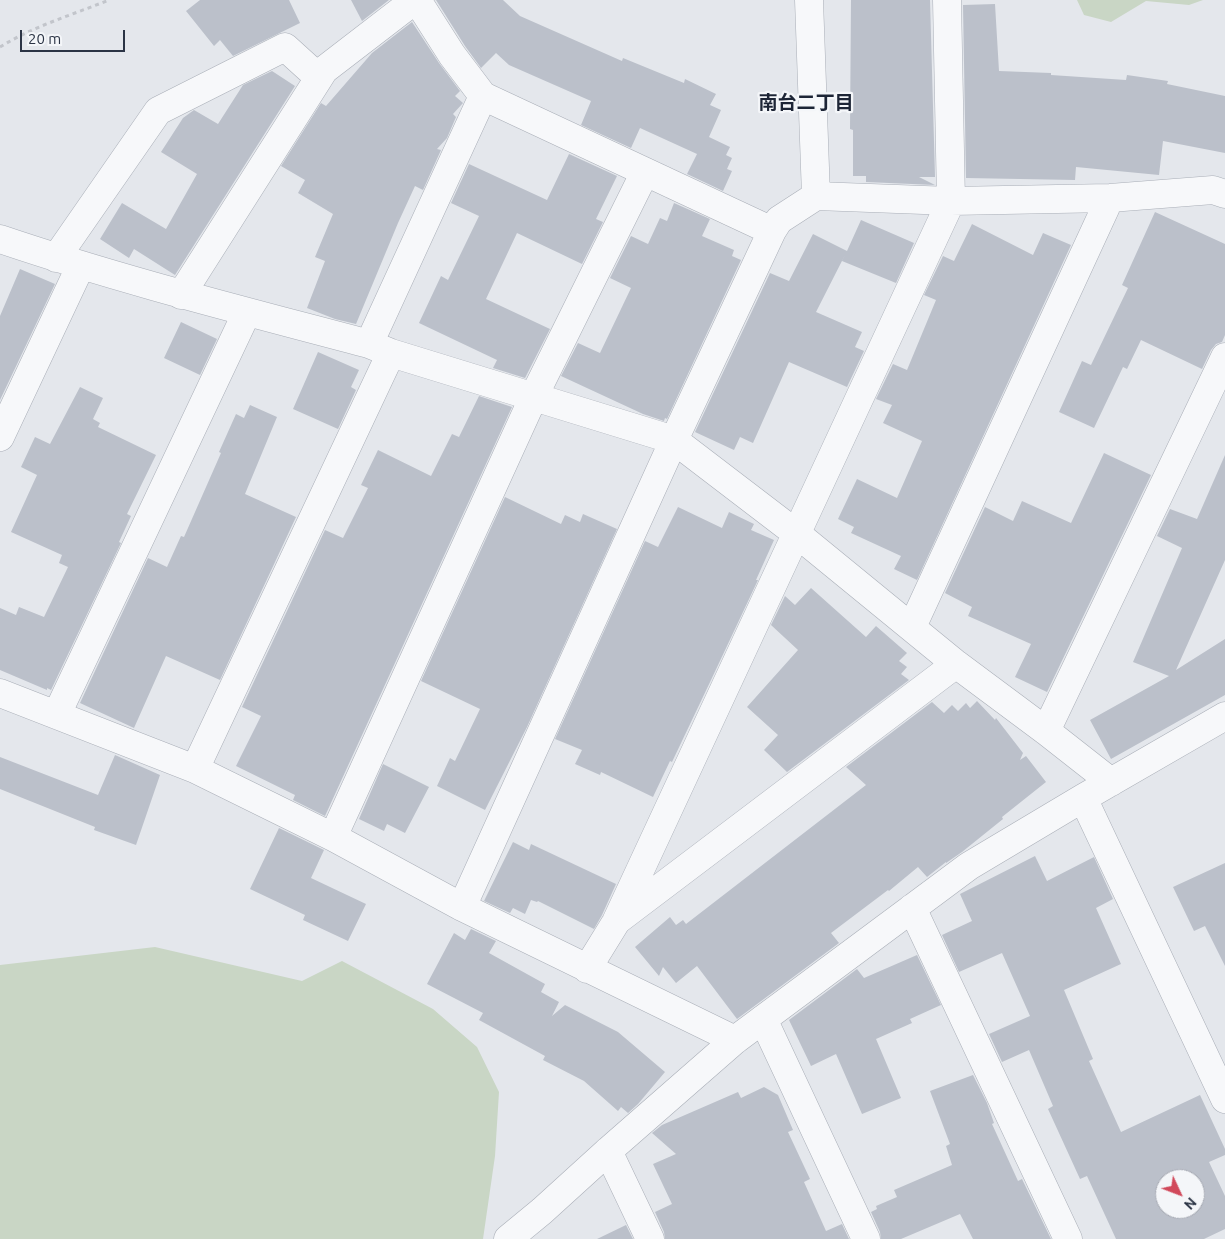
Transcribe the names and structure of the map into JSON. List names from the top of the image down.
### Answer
{
  "districts": ["南台二丁目"],
  "scale_bar": "20 m",
  "north": "bottom right"
}
